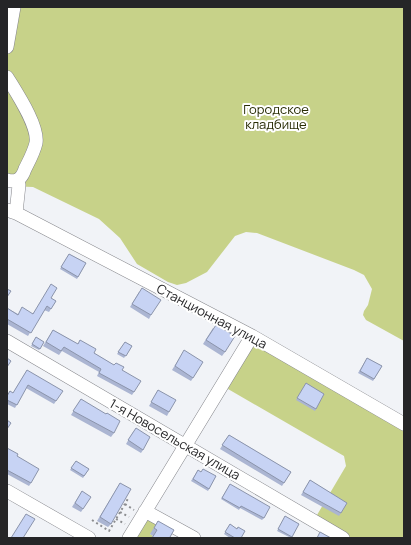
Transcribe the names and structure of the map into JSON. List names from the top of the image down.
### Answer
{
  "streets": {
    "street": ["Станционная улица", "1-я Новосельская улица"]
  },
  "parks": ["Городское кладбище"]
}
